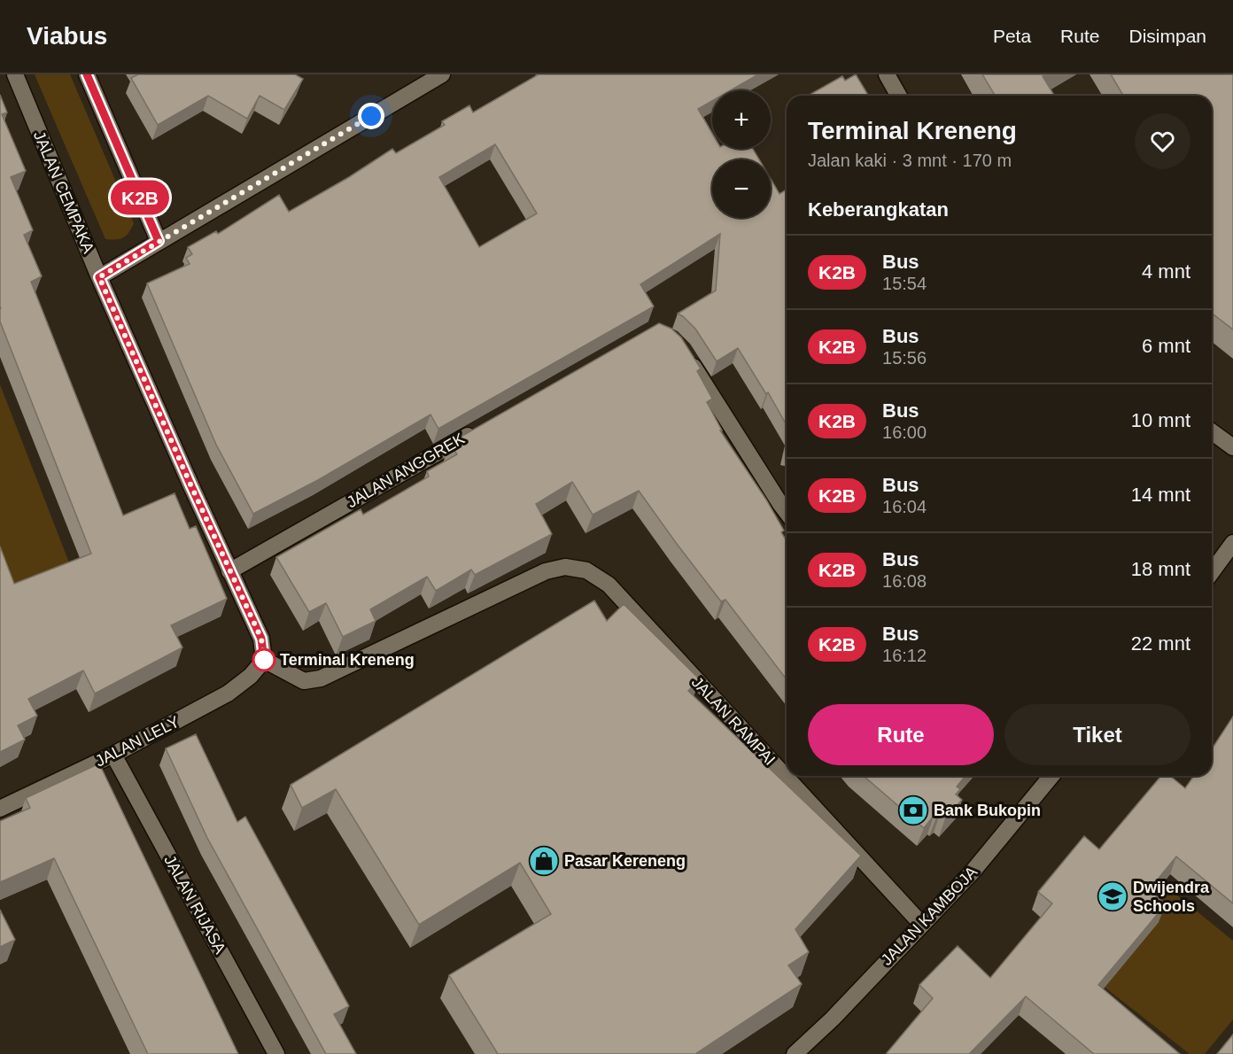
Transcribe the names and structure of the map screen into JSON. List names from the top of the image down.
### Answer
{
  "streets": {
    "street": [
      "JALAN CEMPAKA",
      "JALAN ANGGREK",
      "JALAN RAMPAI",
      "JALAN LELY",
      "JALAN RIJASA",
      "JALAN KAMBOJA"
    ]
  },
  "crossings": [
    ["JALAN CEMPAKA", "JALAN ANGGREK"],
    ["JALAN CEMPAKA", "JALAN RAMPAI"],
    ["JALAN CEMPAKA", "JALAN LELY"],
    ["JALAN RAMPAI", "JALAN LELY"],
    ["JALAN RAMPAI", "JALAN KAMBOJA"],
    ["JALAN LELY", "JALAN RIJASA"]
  ],
  "places": {
    "other": ["Terminal Kreneng"],
    "bank": ["Bank Bukopin"],
    "shop": ["Pasar Kereneng"],
    "school or university": ["Dwijendra Schools"]
  },
  "lines": ["bus line K2B"],
  "page": {
    "header": "Viabus",
    "nav": ["Peta", "Rute", "Disimpan"],
    "on_map": "K2B",
    "map_buttons": ["+", "−"],
    "heading": [
      ["Terminal Kreneng", "Jalan kaki · 3 mnt · 170 m"],
      "Keberangkatan"
    ],
    "list": [
      {
        "mark": "K2B",
        "name": "Bus",
        "note": "15:54",
        "value": "4 mnt"
      },
      {
        "mark": "K2B",
        "name": "Bus",
        "note": "15:56",
        "value": "6 mnt"
      },
      {
        "mark": "K2B",
        "name": "Bus",
        "note": "16:00",
        "value": "10 mnt"
      },
      {
        "mark": "K2B",
        "name": "Bus",
        "note": "16:04",
        "value": "14 mnt"
      },
      {
        "mark": "K2B",
        "name": "Bus",
        "note": "16:08",
        "value": "18 mnt"
      },
      {
        "mark": "K2B",
        "name": "Bus",
        "note": "16:12",
        "value": "22 mnt"
      }
    ],
    "buttons": ["Rute", "Tiket"]
  }
}
